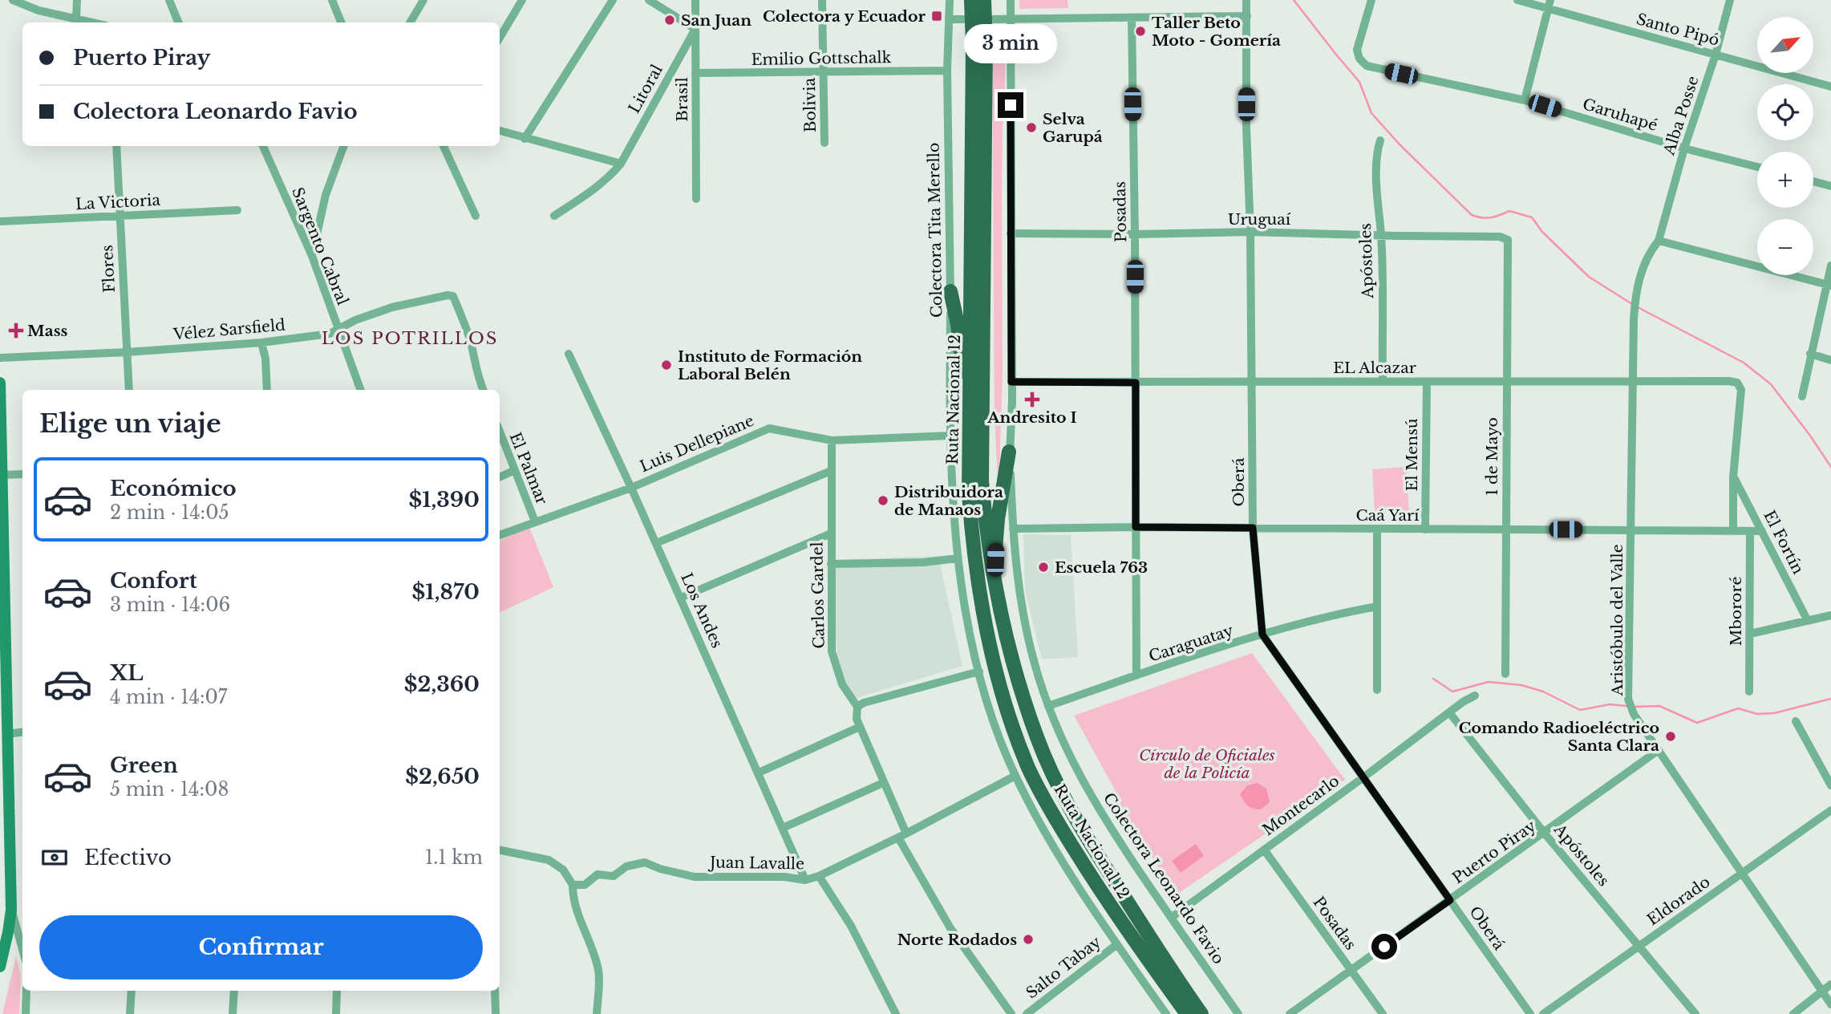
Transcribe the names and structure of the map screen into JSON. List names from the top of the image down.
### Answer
{
  "streets": {
    "highway": ["Ruta Nacional 12"],
    "street": [
      "Santo Pipó",
      "Emilio Gottschalk",
      "Litoral",
      "Brasil",
      "Bolivia",
      "Garuhapé",
      "Alba Posse",
      "La Victoria",
      "Posadas",
      "Uruguaí",
      "Colectora Tita Merello",
      "Sargento Cabral",
      "Apóstoles",
      "Flores",
      "Vélez Sarsfield",
      "EL Alcazar",
      "Luis Dellepiane",
      "El Mensú",
      "1 de Mayo",
      "El Palmar",
      "Oberá",
      "Caá Yarí",
      "El Fortín",
      "Carlos Gardel",
      "Los Andes",
      "Mbororé",
      "Aristóbulo del Valle",
      "Caraguatay",
      "Montecarlo",
      "Puerto Piray",
      "Juan Lavalle",
      "Colectora Leonardo Favio",
      "Eldorado",
      "Salto Tabay"
    ]
  },
  "crossings": [
    ["Santo Pipó", "Alba Posse"],
    ["Emilio Gottschalk", "Brasil"],
    ["Emilio Gottschalk", "Bolivia"],
    ["Emilio Gottschalk", "Colectora Tita Merello"],
    ["Litoral", "Brasil"],
    ["Garuhapé", "Alba Posse"],
    ["Alba Posse", "Aristóbulo del Valle"],
    ["La Victoria", "Flores"],
    ["Posadas", "Uruguaí"],
    ["Posadas", "EL Alcazar"],
    ["Posadas", "Caá Yarí"],
    ["Posadas", "Caraguatay"],
    ["Posadas", "Montecarlo"],
    ["Posadas", "Puerto Piray"],
    ["Uruguaí", "Apóstoles"],
    ["Uruguaí", "1 de Mayo"],
    ["Uruguaí", "Oberá"],
    ["Colectora Tita Merello", "Luis Dellepiane"],
    ["Colectora Tita Merello", "Juan Lavalle"],
    ["Colectora Tita Merello", "Salto Tabay"],
    ["Sargento Cabral", "Vélez Sarsfield"],
    ["Apóstoles", "EL Alcazar"],
    ["Apóstoles", "Montecarlo"],
    ["Apóstoles", "Puerto Piray"],
    ["Apóstoles", "Eldorado"],
    ["Flores", "Vélez Sarsfield"],
    ["EL Alcazar", "El Mensú"],
    ["EL Alcazar", "1 de Mayo"],
    ["EL Alcazar", "Oberá"],
    ["EL Alcazar", "El Fortín"],
    ["EL Alcazar", "Aristóbulo del Valle"],
    ["Luis Dellepiane", "El Palmar"],
    ["Luis Dellepiane", "Carlos Gardel"],
    ["Luis Dellepiane", "Los Andes"],
    ["El Mensú", "Caá Yarí"],
    ["1 de Mayo", "Caá Yarí"],
    ["Oberá", "Caá Yarí"],
    ["Oberá", "Caraguatay"],
    ["Oberá", "Montecarlo"],
    ["Oberá", "Puerto Piray"],
    ["Caá Yarí", "El Fortín"],
    ["Caá Yarí", "Mbororé"],
    ["Caá Yarí", "Aristóbulo del Valle"],
    ["Caá Yarí", "Colectora Leonardo Favio"],
    ["Carlos Gardel", "Juan Lavalle"],
    ["Los Andes", "Juan Lavalle"],
    ["Aristóbulo del Valle", "Puerto Piray"],
    ["Aristóbulo del Valle", "Eldorado"],
    ["Caraguatay", "Colectora Leonardo Favio"],
    ["Montecarlo", "Colectora Leonardo Favio"]
  ],
  "districts": ["LOS POTRILLOS"],
  "parks": ["Círculo de Oficiales de la Policía"],
  "places": {
    "transit": ["Colectora y Ecuador"],
    "other": [
      "San Juan",
      "Taller Beto Moto - Gomería",
      "Selva Garupá",
      "Instituto de Formación Laboral Belén",
      "Distribuidora de Manaos",
      "Escuela 763",
      "Comando Radioeléctrico Santa Clara",
      "Norte Rodados"
    ],
    "health": ["Mass", "Andresito I"]
  },
  "north": "top right",
  "page": {
    "map_buttons": ["+", "−"],
    "banner": ["Puerto Piray", "Colectora Leonardo Favio"],
    "bubble": "3 min",
    "heading": "Elige un viaje",
    "list": [
      {
        "name": "Económico",
        "note": "2 min · 14:05",
        "value": "$1,390"
      },
      {
        "name": "Confort",
        "note": "3 min · 14:06",
        "value": "$1,870"
      },
      {
        "name": "XL",
        "note": "4 min · 14:07",
        "value": "$2,360"
      },
      {
        "name": "Green",
        "note": "5 min · 14:08",
        "value": "$2,650"
      }
    ],
    "pay": ["Efectivo", "1.1 km"],
    "buttons": "Confirmar"
  }
}
